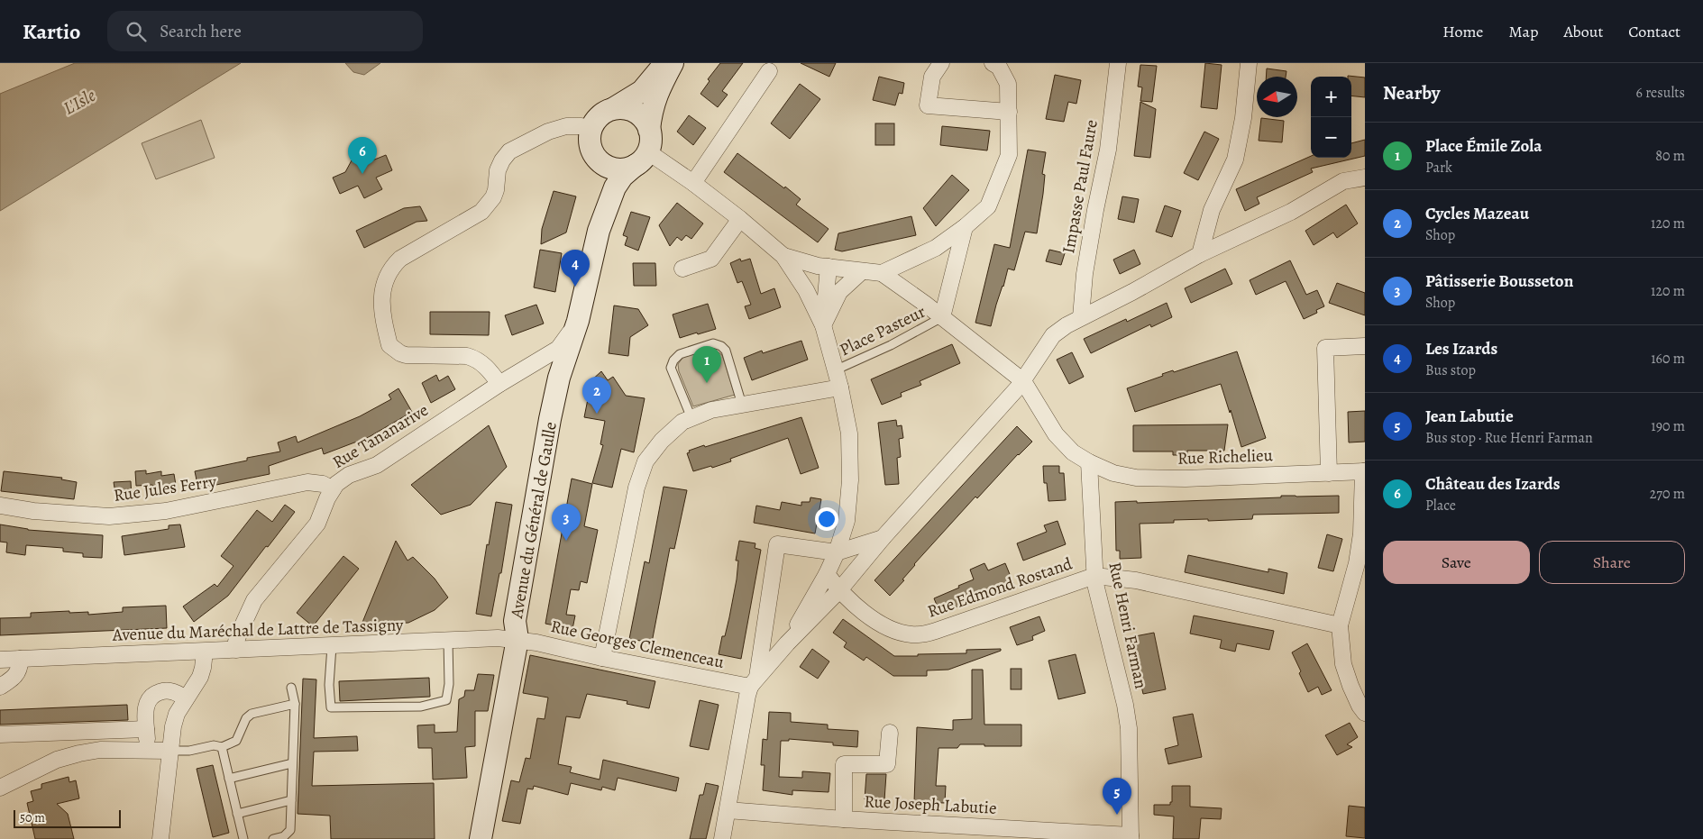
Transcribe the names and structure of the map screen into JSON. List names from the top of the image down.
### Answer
{
  "streets": {
    "main road": ["Avenue du Général de Gaulle"],
    "street": [
      "Impasse Paul Faure",
      "Rue Tananarive",
      "Rue Richelieu",
      "Rue Jules Ferry",
      "Rue Edmond Rostand",
      "Rue Henri Farman",
      "Avenue du Maréchal de Lattre de Tassigny",
      "Rue Georges Clemenceau",
      "Rue Joseph Labutie"
    ],
    "lane": ["Place Pasteur"]
  },
  "crossings": [
    ["Rue Tananarive", "Rue Jules Ferry"],
    ["Rue Tananarive", "Avenue du Général de Gaulle"],
    ["Rue Tananarive", "Avenue du Maréchal de Lattre de Tassigny"],
    ["Rue Richelieu", "Rue Henri Farman"],
    ["Avenue du Général de Gaulle", "Avenue du Maréchal de Lattre de Tassigny"],
    ["Avenue du Général de Gaulle", "Rue Georges Clemenceau"],
    ["Rue Edmond Rostand", "Rue Henri Farman"],
    ["Rue Henri Farman", "Rue Joseph Labutie"],
    ["Avenue du Maréchal de Lattre de Tassigny", "Rue Georges Clemenceau"]
  ],
  "water": ["L'Isle"],
  "scale_bar": "50 m",
  "north": "left",
  "page": {
    "header": "Kartio",
    "search": "Search here",
    "nav": [
      "Home",
      "Map",
      "About",
      "Contact"
    ],
    "heading": ["Nearby", "6 results"],
    "map_buttons": ["+", "−"],
    "list": [
      {
        "mark": "1",
        "name": "Place Émile Zola",
        "note": "Park",
        "value": "80 m"
      },
      {
        "mark": "2",
        "name": "Cycles Mazeau",
        "note": "Shop",
        "value": "120 m"
      },
      {
        "mark": "3",
        "name": "Pâtisserie Bousseton",
        "note": "Shop",
        "value": "120 m"
      },
      {
        "mark": "4",
        "name": "Les Izards",
        "note": "Bus stop",
        "value": "160 m"
      },
      {
        "mark": "5",
        "name": "Jean Labutie",
        "note": "Bus stop · Rue Henri Farman",
        "value": "190 m"
      },
      {
        "mark": "6",
        "name": "Château des Izards",
        "note": "Place",
        "value": "270 m"
      }
    ],
    "pins": [
      "6",
      "4",
      "1",
      "2",
      "3",
      "5"
    ],
    "buttons": ["Save", "Share"],
    "scale": "50 m"
  }
}
